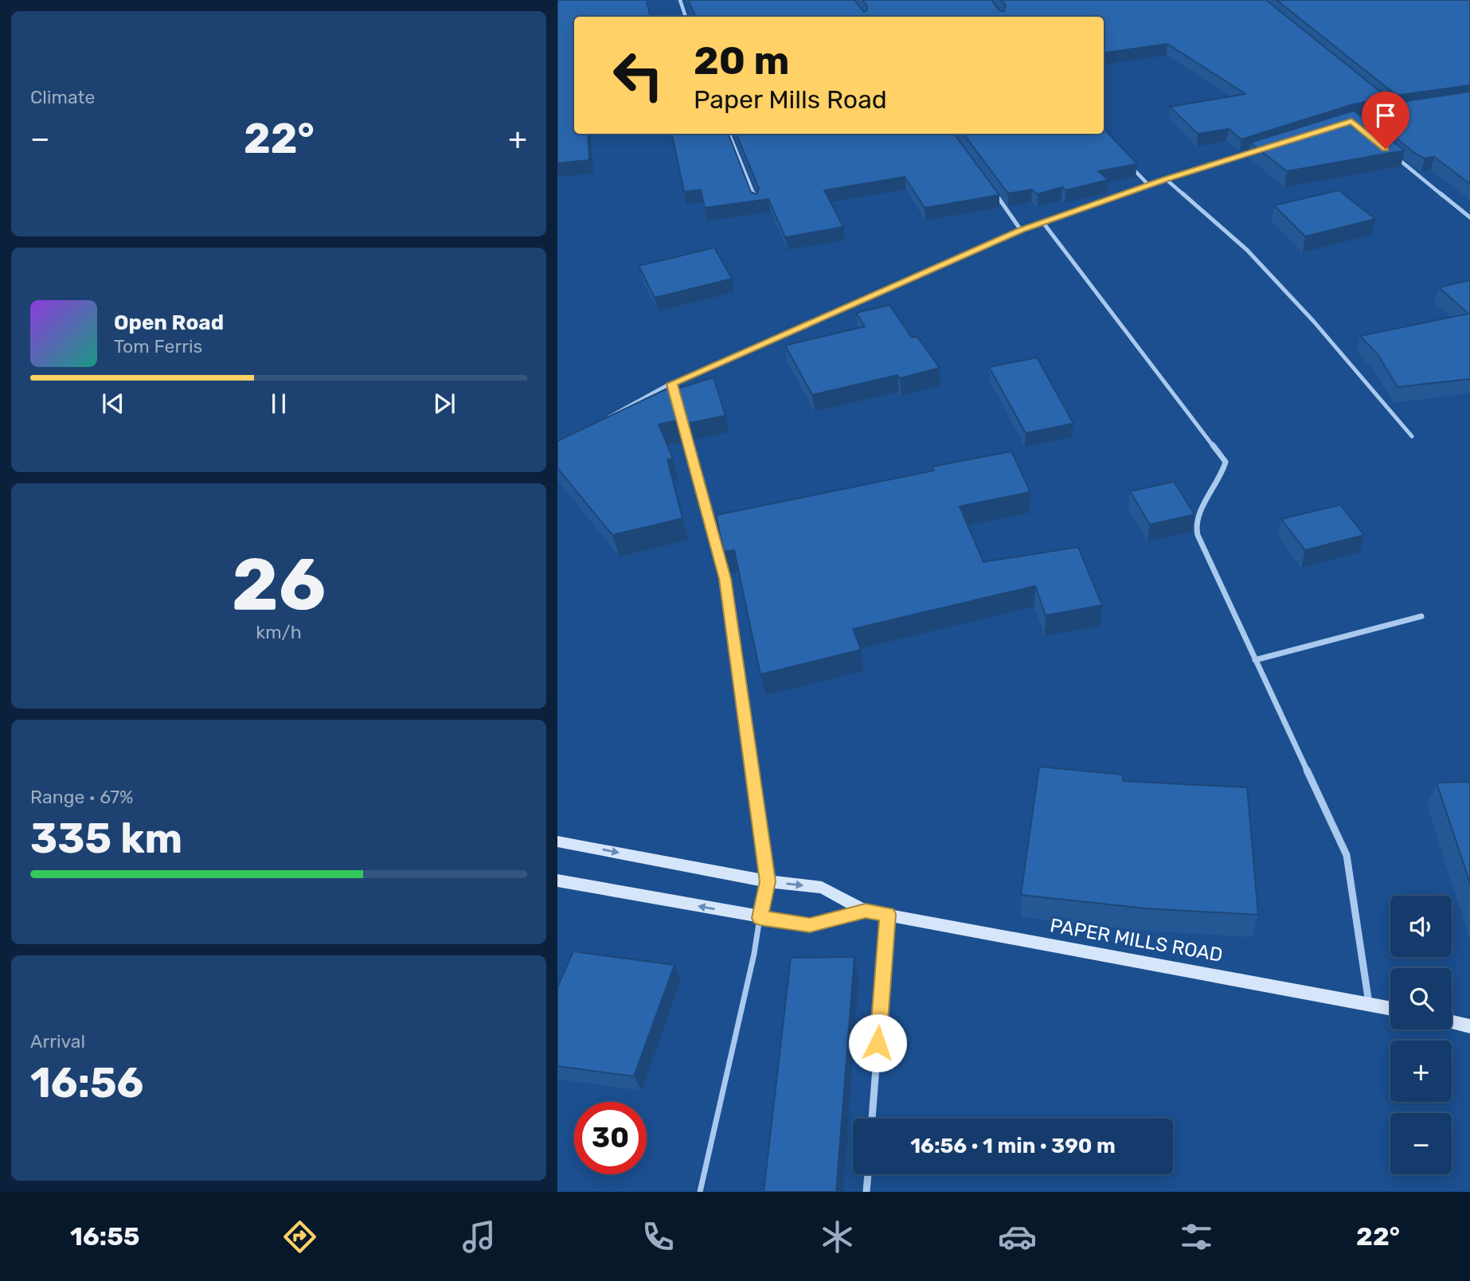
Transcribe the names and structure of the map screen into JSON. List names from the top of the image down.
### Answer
{
  "streets": {
    "main road": ["PAPER MILLS ROAD"]
  },
  "page": {
    "tile": [
      "Climate",
      ["26", "km/h"],
      ["Range · 67%", "335 km"],
      ["Arrival", "16:56"]
    ],
    "turn": ["20 m", "Paper Mills Road"],
    "heat": ["−", "22°", "+"],
    "song": ["Open Road", "Tom Ferris"],
    "map_buttons": ["+", "−"],
    "limit": "30",
    "trip": "16:56 · 1 min · 390 m",
    "tabs": ["16:55", "22°"]
  }
}
